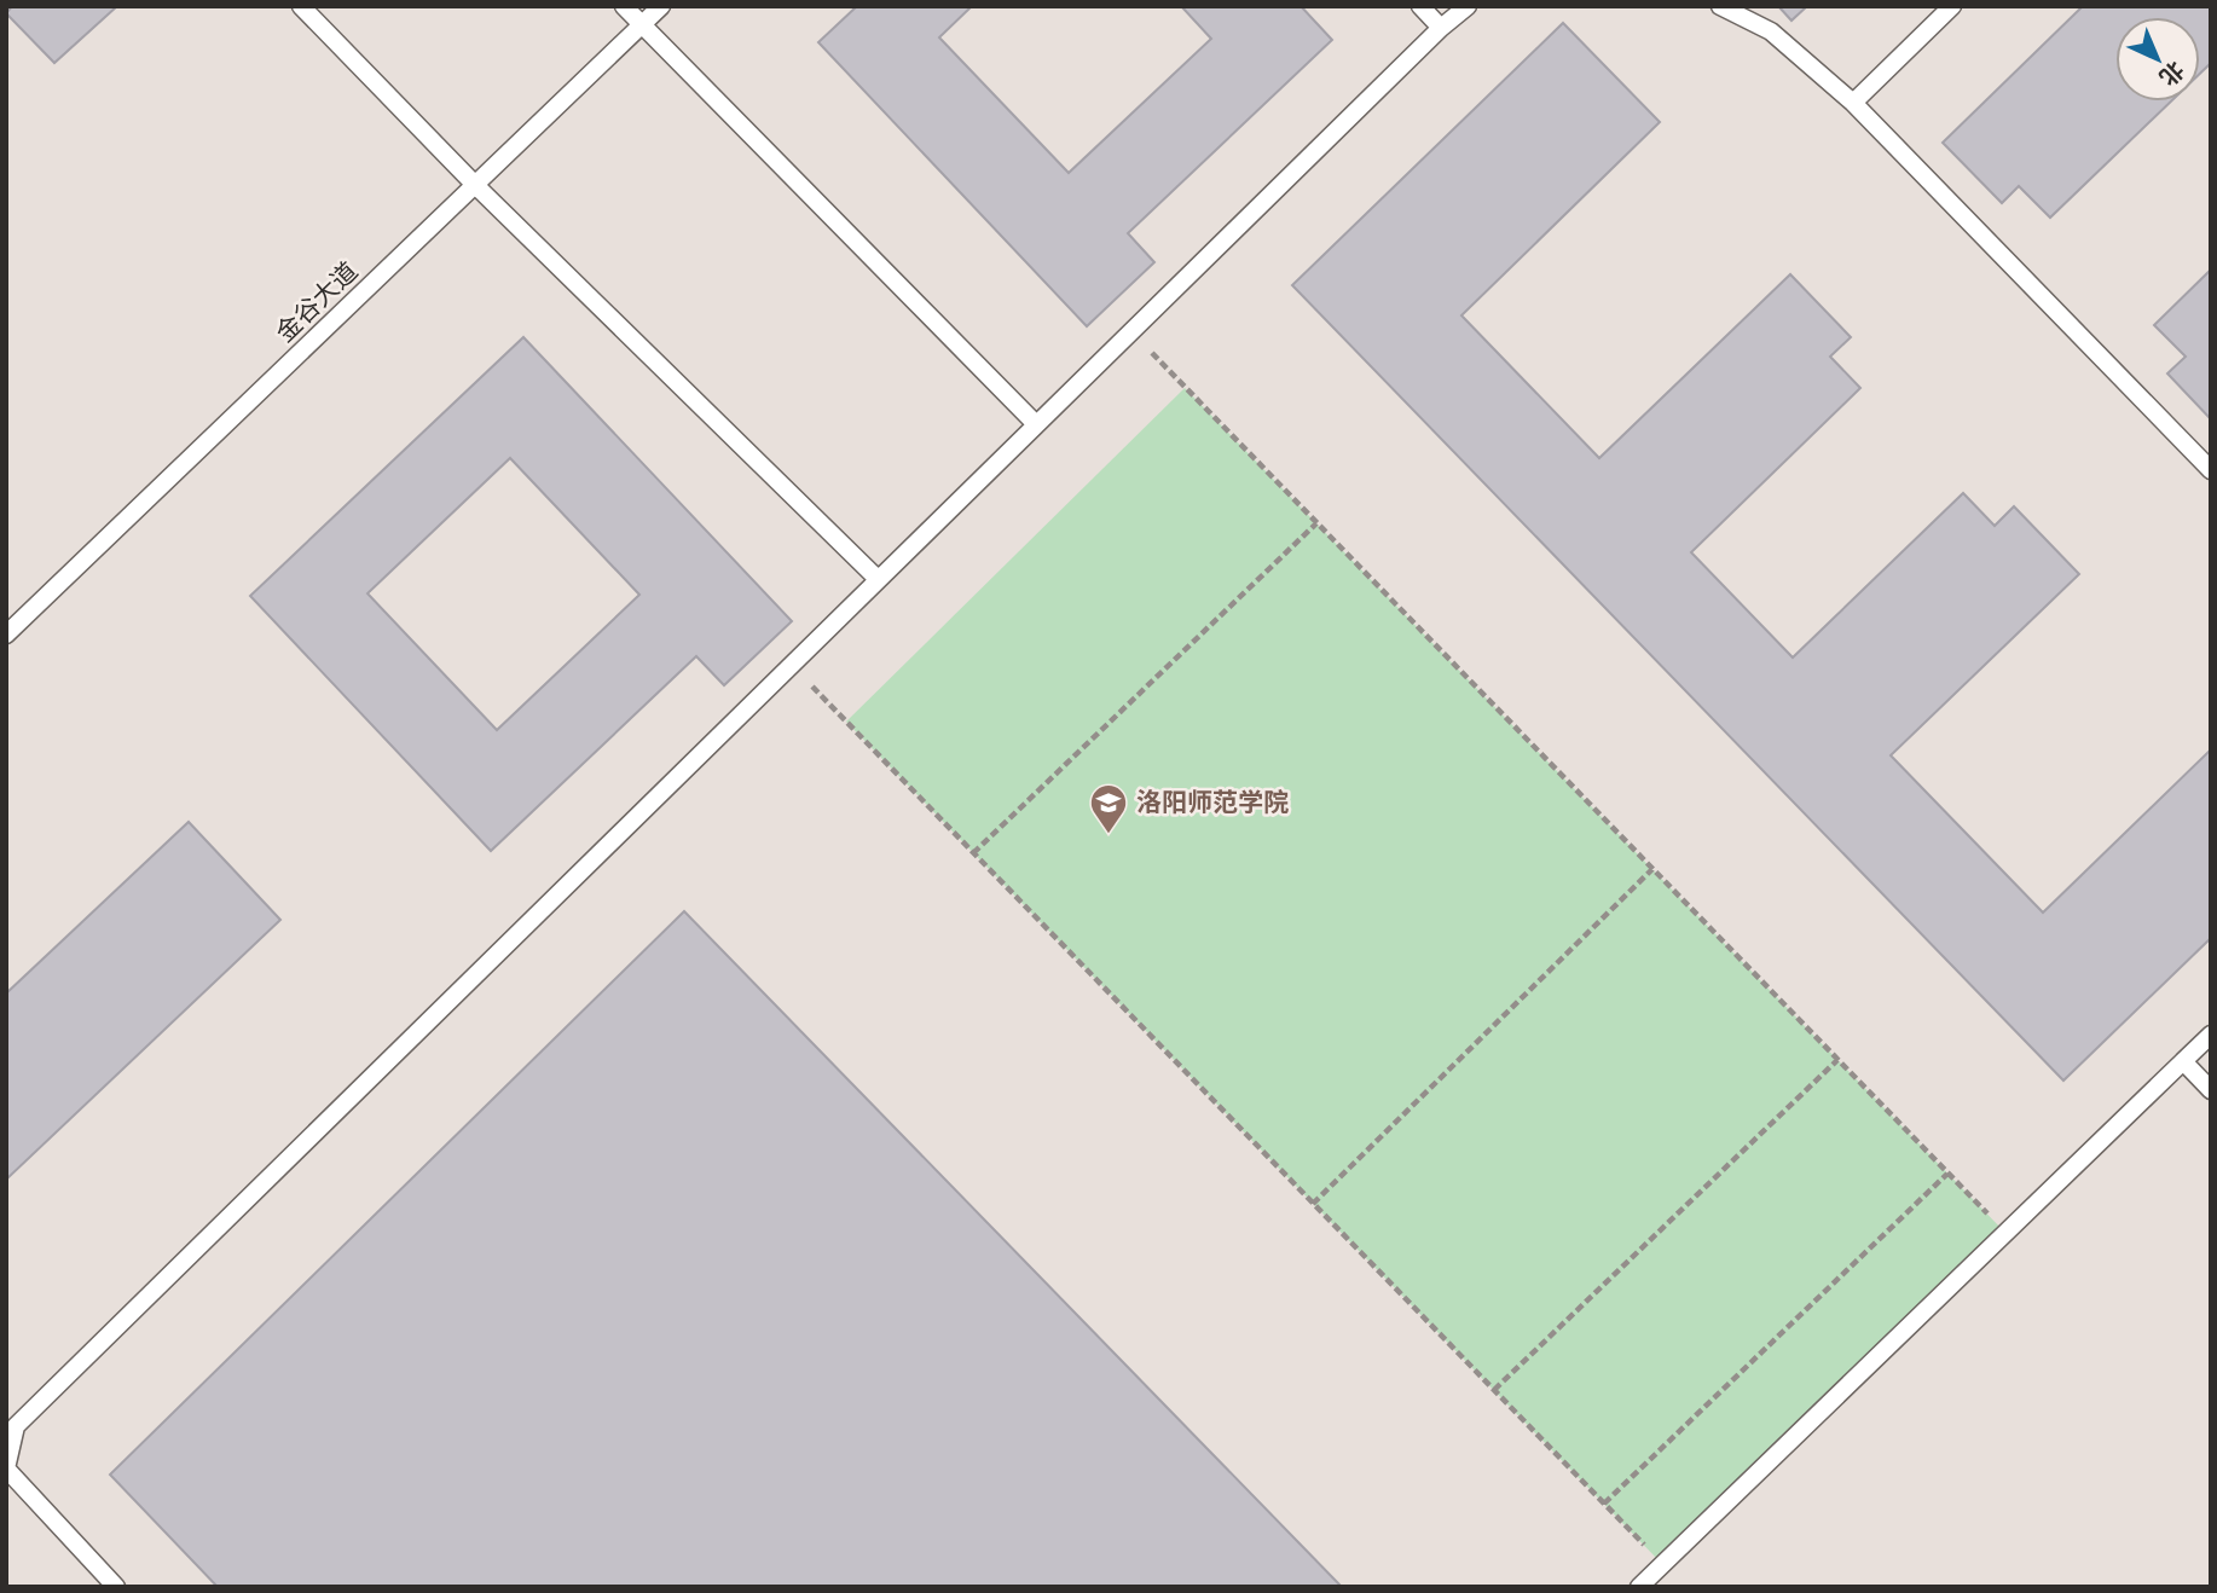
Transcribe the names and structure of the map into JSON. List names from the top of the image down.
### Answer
{
  "streets": {
    "lane": ["金谷大道"]
  },
  "places": {
    "school or university": ["洛阳师范学院"]
  },
  "north": "bottom right"
}
